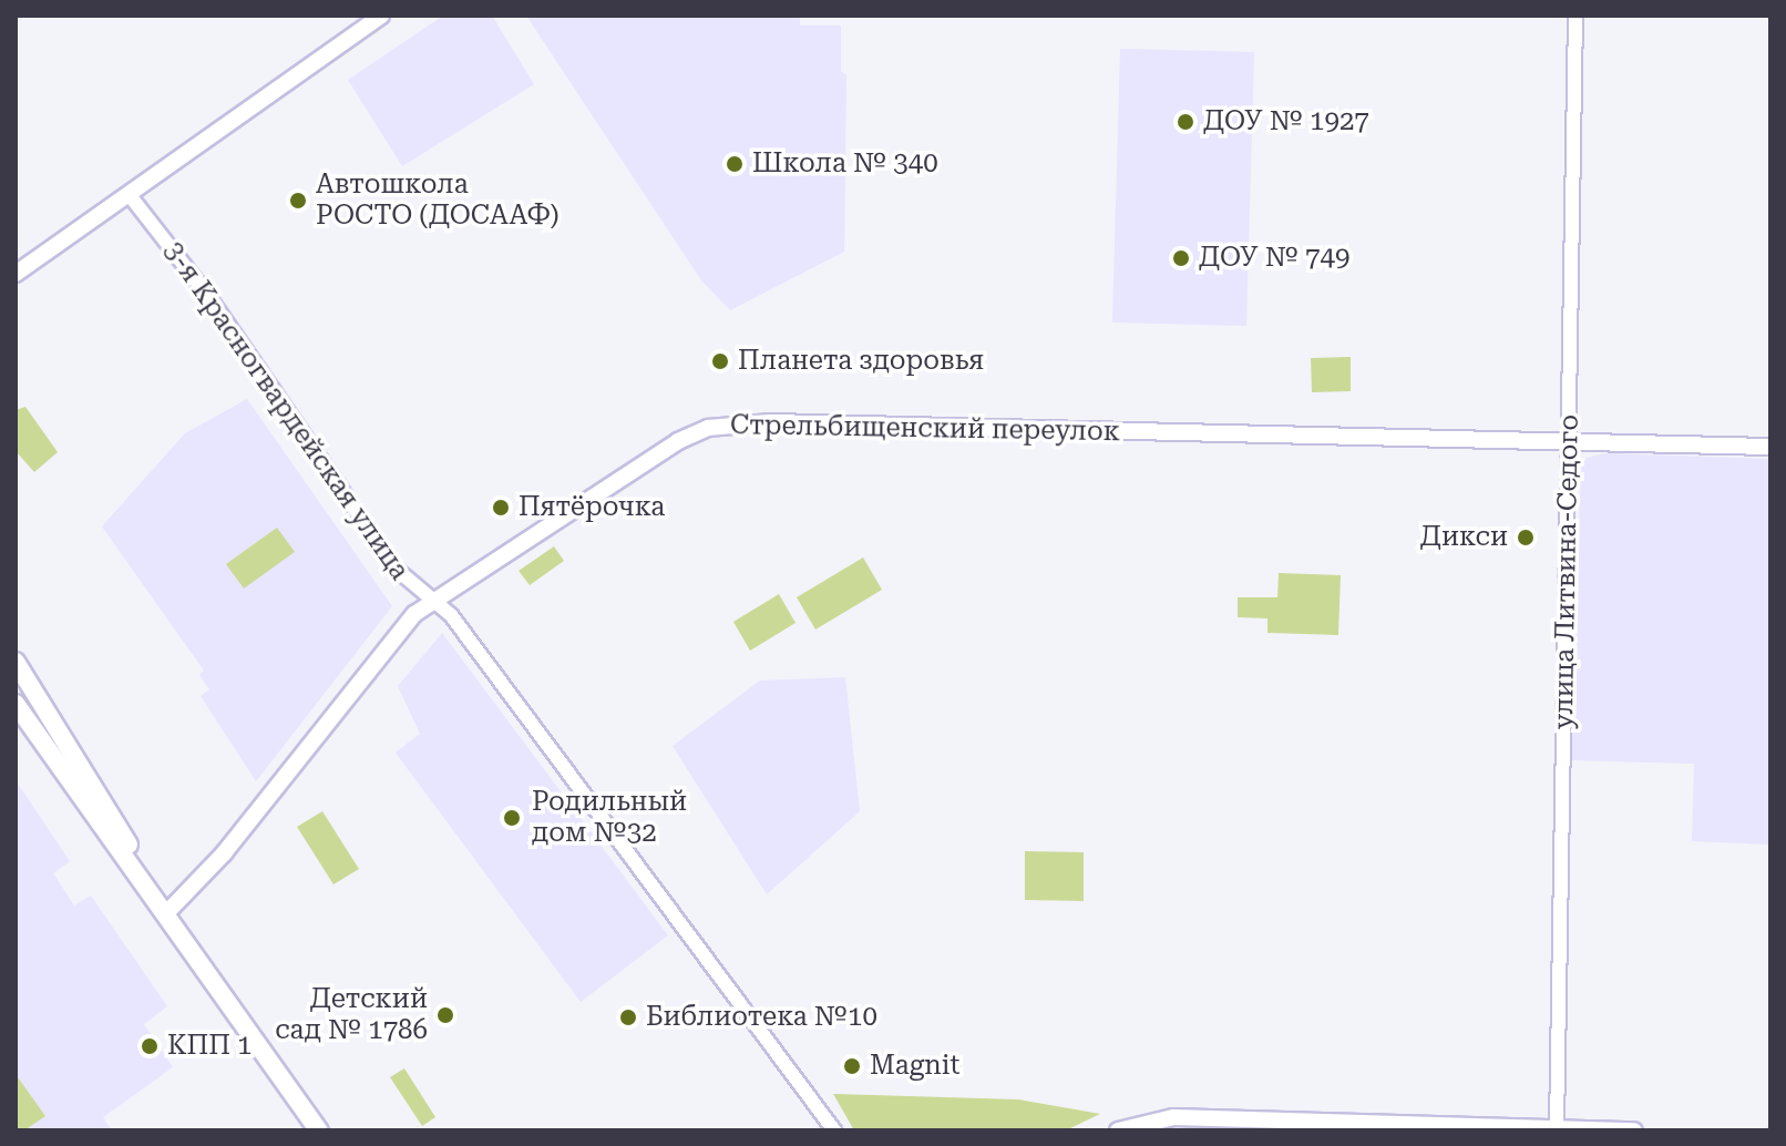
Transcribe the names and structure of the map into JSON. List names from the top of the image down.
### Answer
{
  "streets": {
    "street": ["3-я Красногвардейская улица", "Стрельбищенский переулок", "улица Литвина-Седого"]
  },
  "crossings": [
    ["3-я Красногвардейская улица", "Стрельбищенский переулок"],
    ["Стрельбищенский переулок", "улица Литвина-Седого"]
  ],
  "places": [
    "ДОУ № 1927",
    "Школа № 340",
    "Автошкола РОСТО (ДОСААФ)",
    "ДОУ № 749",
    "Планета здоровья",
    "Пятёрочка",
    "Дикси",
    "Родильный дом №32",
    "Детский сад № 1786",
    "Библиотека №10",
    "КПП 1",
    "Magnit"
  ]
}
